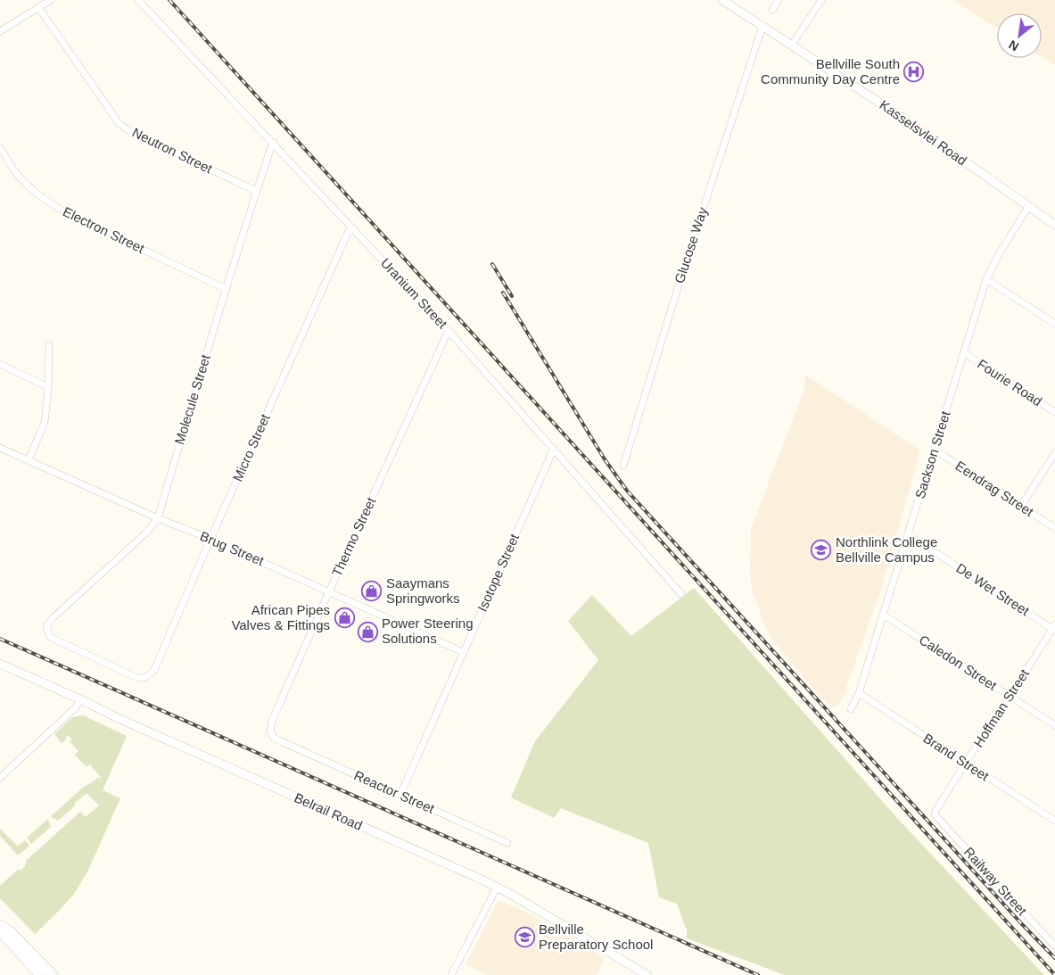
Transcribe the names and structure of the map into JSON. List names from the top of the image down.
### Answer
{
  "streets": {
    "street": [
      "Kasselsvlei Road",
      "Neutron Street",
      "Electron Street",
      "Glucose Way",
      "Uranium Street",
      "Fourie Road",
      "Molecule Street",
      "Micro Street",
      "Sackson Street",
      "Eendrag Street",
      "Thermo Street",
      "Brug Street",
      "Isotope Street",
      "De Wet Street",
      "Caledon Street",
      "Hoffman Street",
      "Brand Street",
      "Reactor Street",
      "Belrail Road",
      "Railway Street"
    ]
  },
  "crossings": [
    ["Kasselsvlei Road", "Glucose Way"],
    ["Kasselsvlei Road", "Sackson Street"],
    ["Neutron Street", "Molecule Street"],
    ["Electron Street", "Molecule Street"],
    ["Uranium Street", "Molecule Street"],
    ["Uranium Street", "Micro Street"],
    ["Uranium Street", "Thermo Street"],
    ["Uranium Street", "Isotope Street"],
    ["Fourie Road", "Sackson Street"],
    ["Molecule Street", "Micro Street"],
    ["Molecule Street", "Brug Street"],
    ["Micro Street", "Brug Street"],
    ["Sackson Street", "Eendrag Street"],
    ["Sackson Street", "De Wet Street"],
    ["Sackson Street", "Caledon Street"],
    ["Sackson Street", "Brand Street"],
    ["Thermo Street", "Brug Street"],
    ["Thermo Street", "Reactor Street"],
    ["Brug Street", "Isotope Street"],
    ["Isotope Street", "Reactor Street"],
    ["De Wet Street", "Hoffman Street"],
    ["Caledon Street", "Hoffman Street"],
    ["Hoffman Street", "Brand Street"],
    ["Hoffman Street", "Railway Street"]
  ],
  "places": {
    "hospital": ["Bellville South Community Day Centre"],
    "school or university": ["Northlink College Bellville Campus", "Bellville Preparatory School"],
    "shop": ["Saaymans Springworks", "African Pipes Valves & Fittings", "Power Steering Solutions"]
  },
  "north": "bottom left"
}
